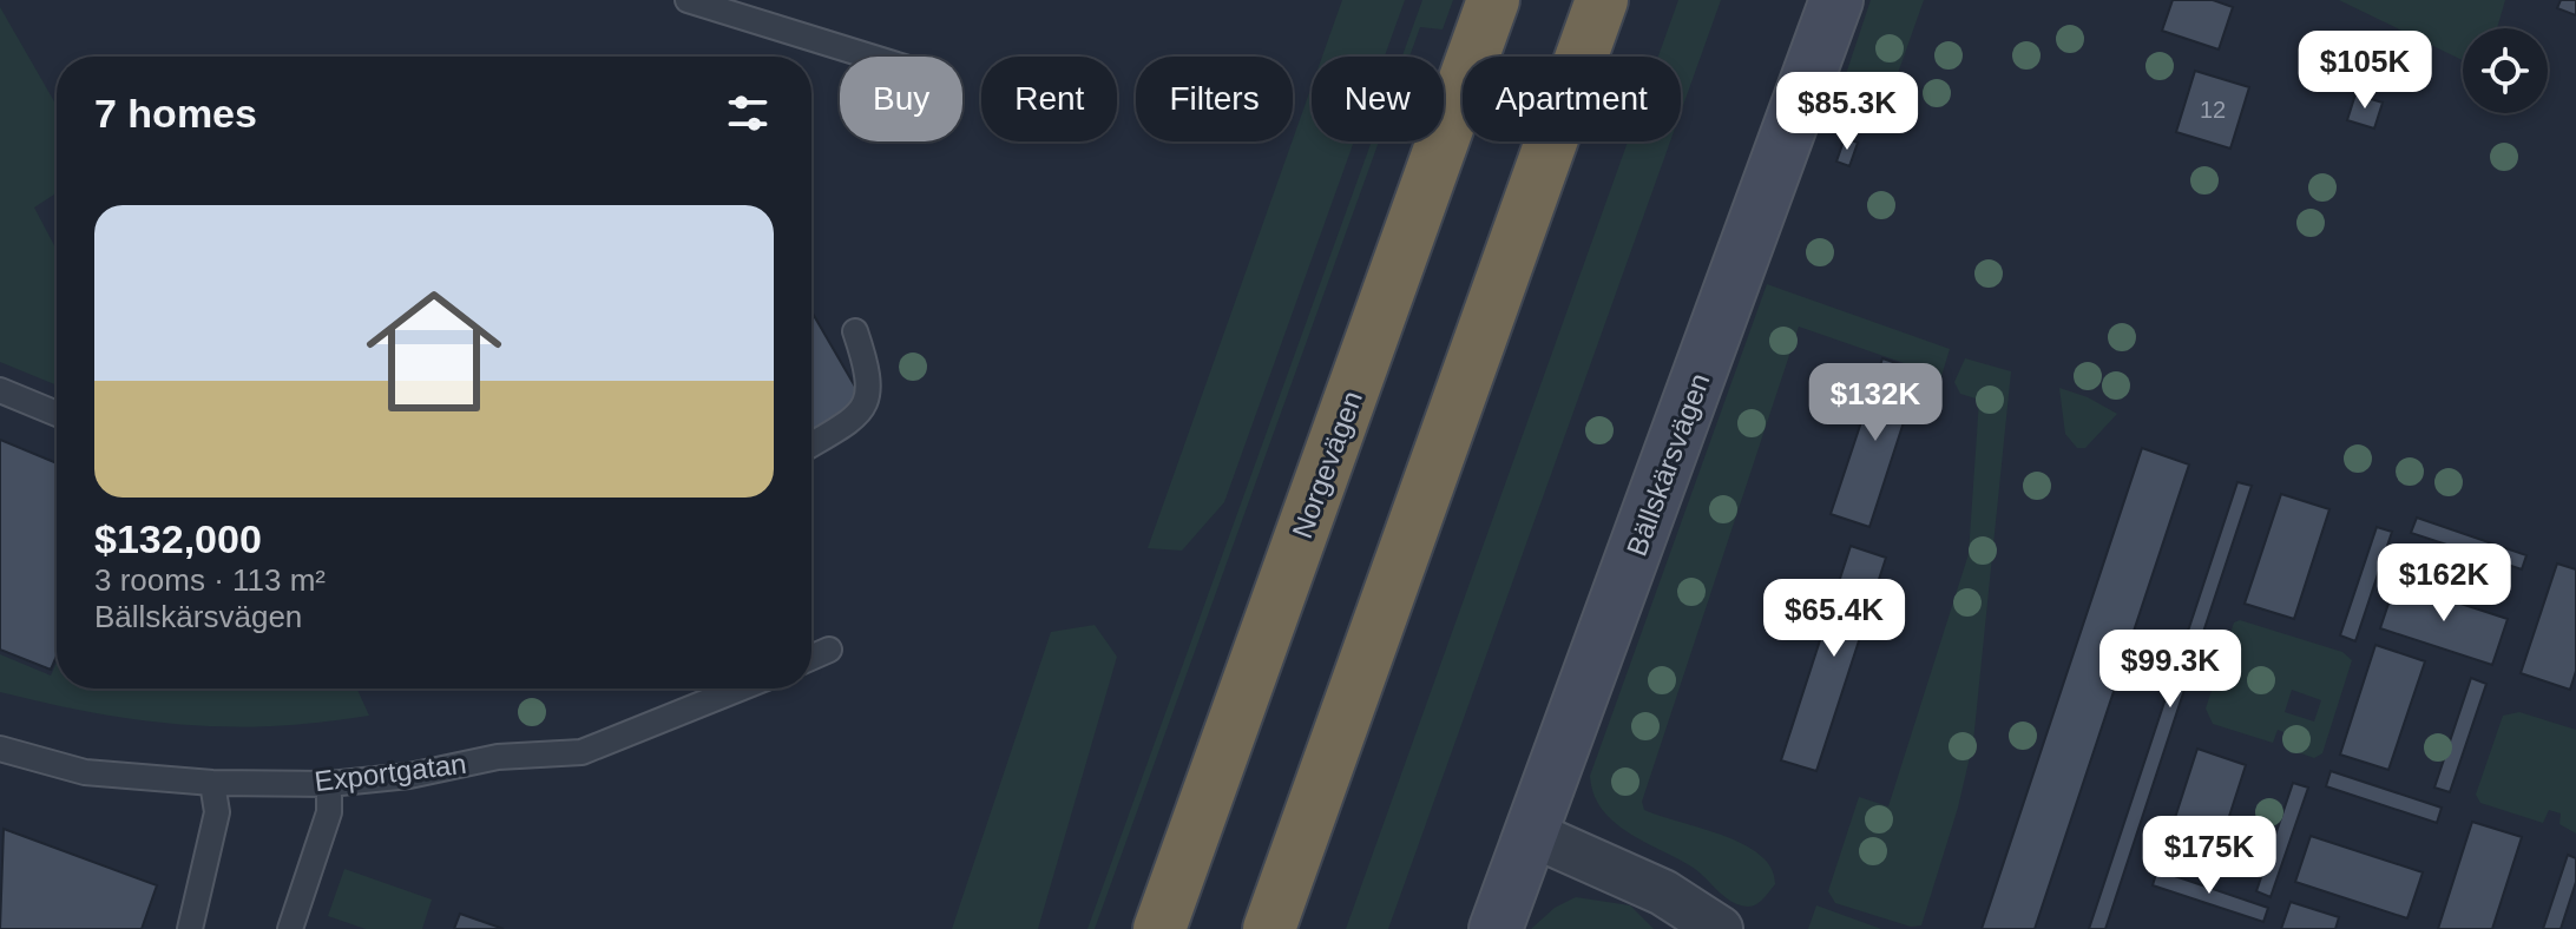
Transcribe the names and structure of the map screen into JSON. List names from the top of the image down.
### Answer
{
  "streets": {
    "highway": ["Norgevägen"],
    "street": ["Bällskärsvägen"],
    "lane": ["Exportgatan"]
  },
  "house_numbers": ["12"],
  "page": {
    "price": [
      "$105K",
      "$85.3K",
      "$132K",
      "$162K",
      "$65.4K",
      "$99.3K",
      "$175K"
    ],
    "chip": [
      "Buy",
      "Rent",
      "Filters",
      "New",
      "Apartment"
    ],
    "heading": "7 homes",
    "list": [
      {
        "name": "$132,000",
        "note": "3 rooms · 113 m² · Bällskärsvägen"
      }
    ]
  }
}
